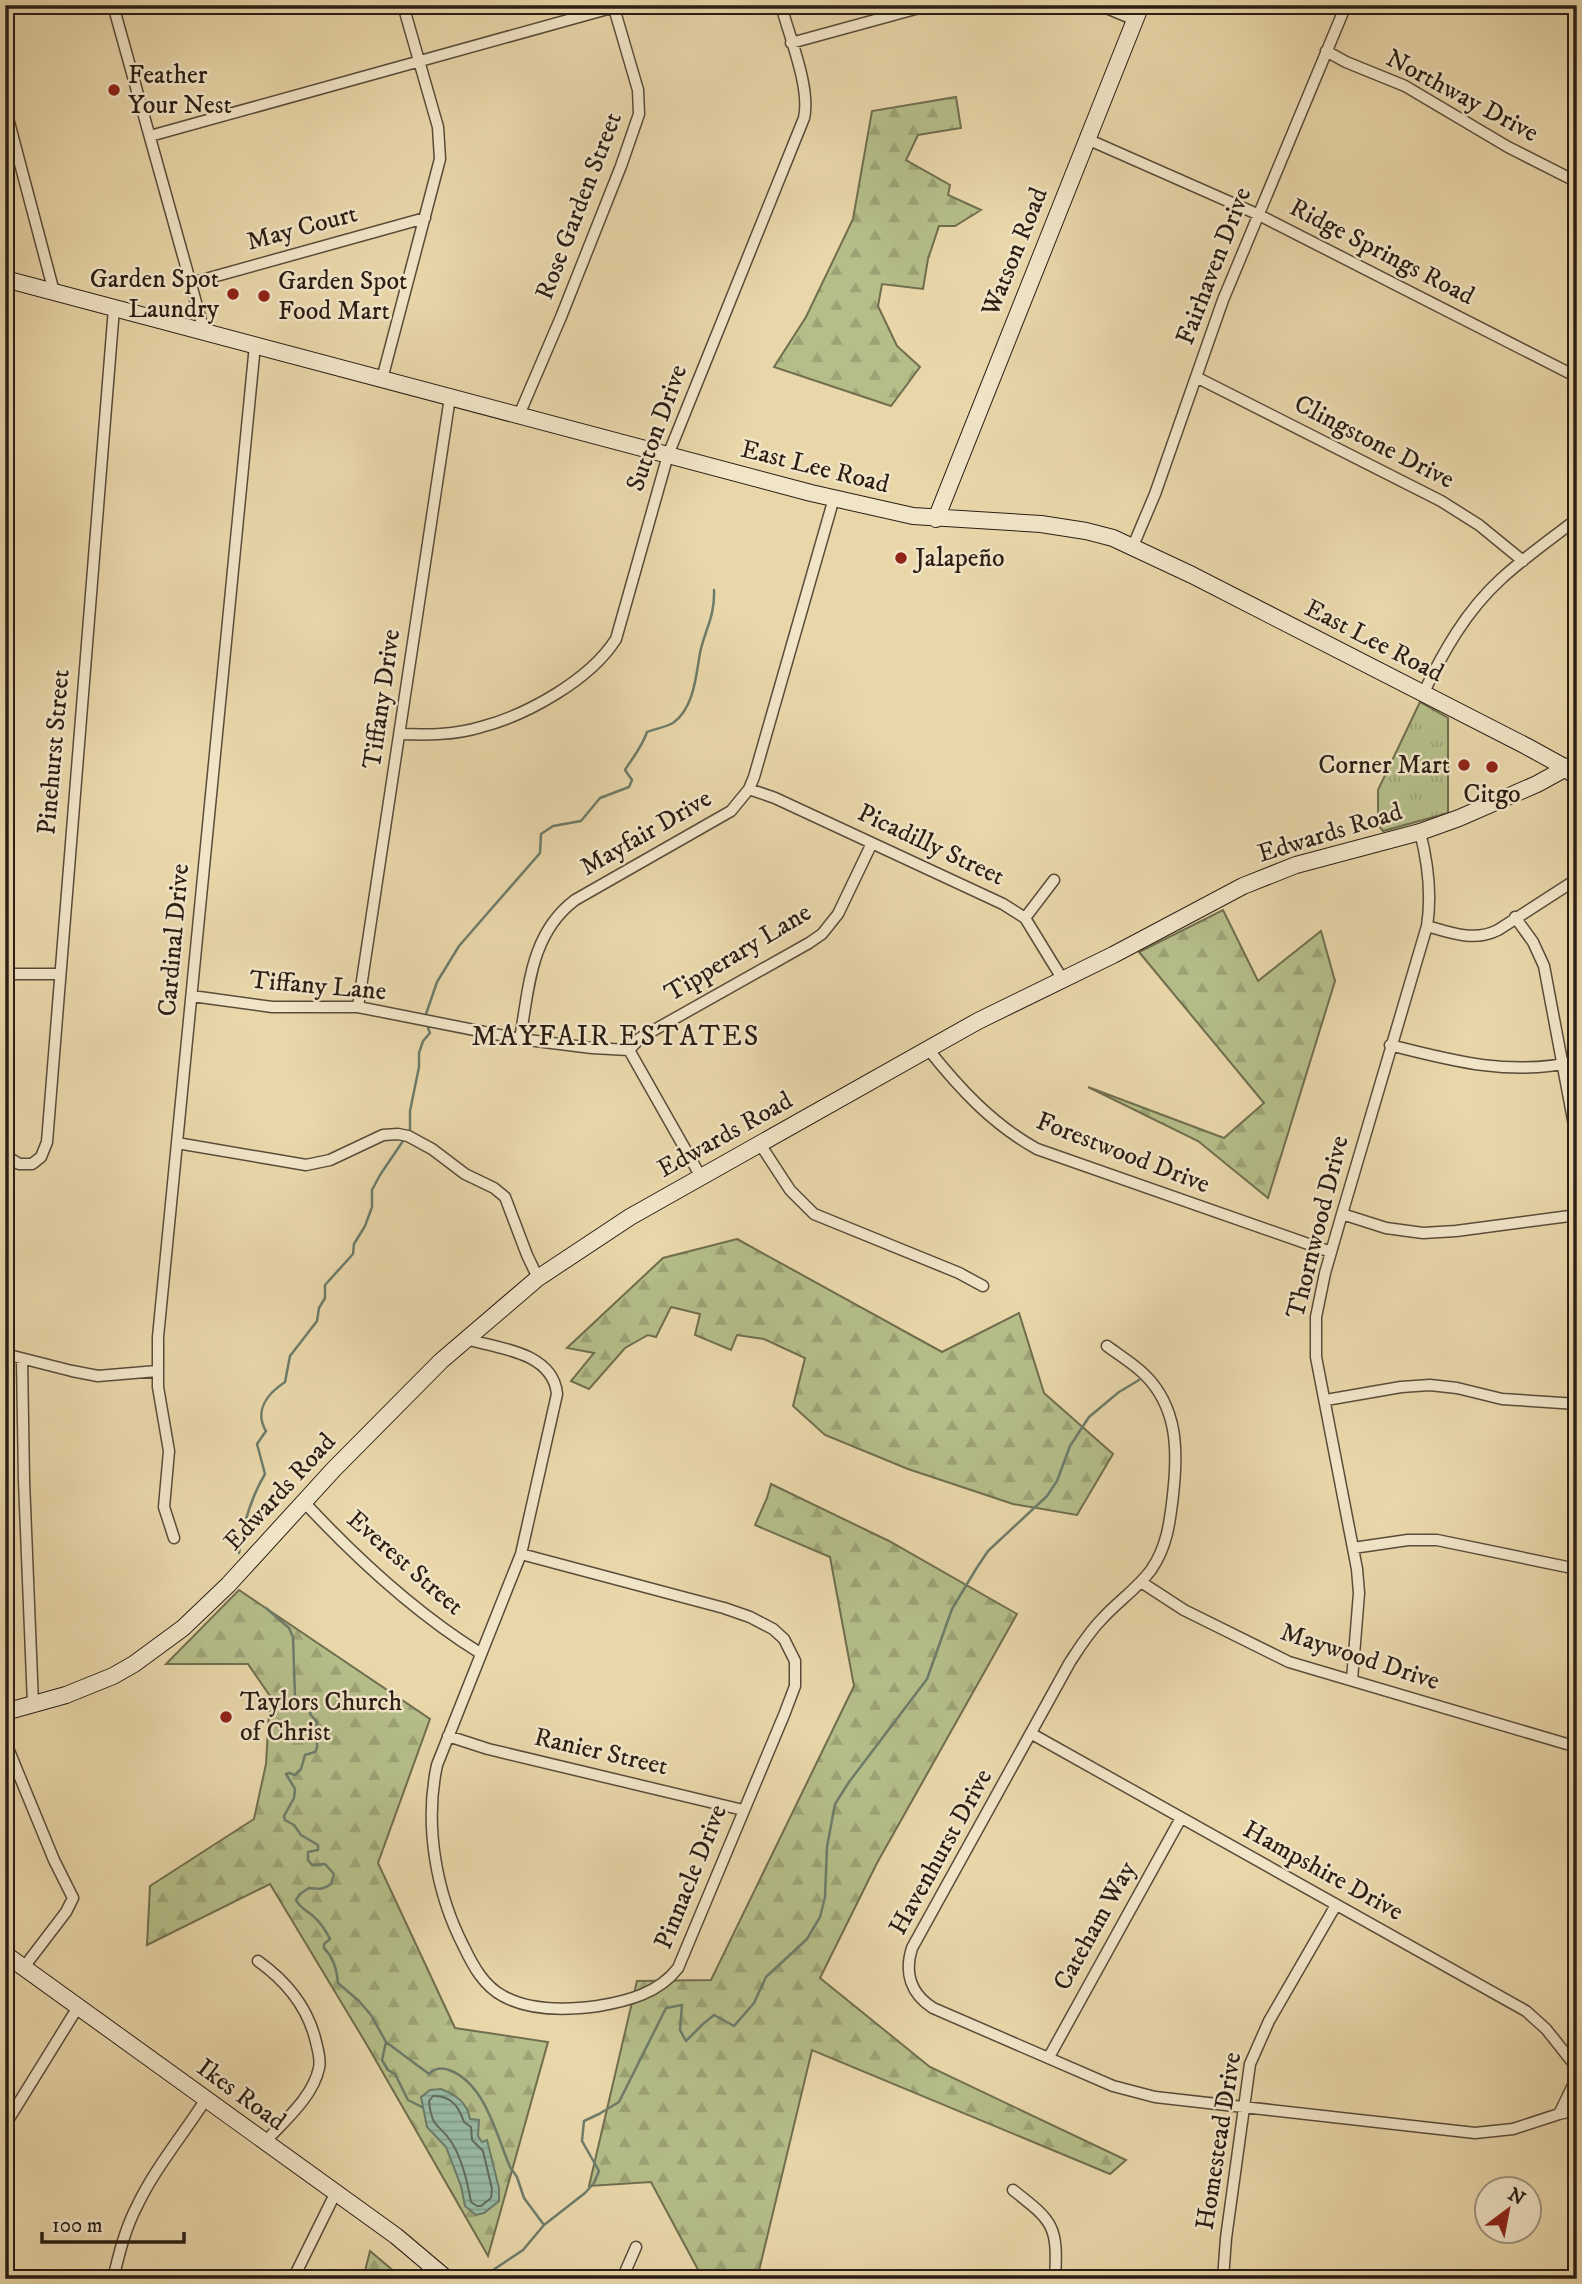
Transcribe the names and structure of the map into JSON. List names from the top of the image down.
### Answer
{
  "streets": {
    "street": [
      "Northway Drive",
      "Rose Garden Street",
      "May Court",
      "Watson Road",
      "Ridge Springs Road",
      "Fairhaven Drive",
      "Sutton Drive",
      "Clingstone Drive",
      "East Lee Road",
      "Tiffany Drive",
      "Pinehurst Street",
      "Mayfair Drive",
      "Edwards Road",
      "Picadilly Street",
      "Cardinal Drive",
      "Tipperary Lane",
      "Tiffany Lane",
      "Forestwood Drive",
      "Thornwood Drive",
      "Everest Street",
      "Maywood Drive",
      "Ranier Street",
      "Havenhurst Drive",
      "Hampshire Drive",
      "Pinnacle Drive",
      "Cateham Way",
      "Ikes Road",
      "Homestead Drive"
    ]
  },
  "crossings": [
    ["Northway Drive", "Fairhaven Drive"],
    ["Rose Garden Street", "East Lee Road"],
    ["Watson Road", "Ridge Springs Road"],
    ["Watson Road", "East Lee Road"],
    ["Ridge Springs Road", "Fairhaven Drive"],
    ["Fairhaven Drive", "Clingstone Drive"],
    ["Fairhaven Drive", "East Lee Road"],
    ["Sutton Drive", "East Lee Road"],
    ["Sutton Drive", "Tiffany Drive"],
    ["East Lee Road", "Tiffany Drive"],
    ["East Lee Road", "Pinehurst Street"],
    ["East Lee Road", "Mayfair Drive"],
    ["East Lee Road", "Edwards Road"],
    ["East Lee Road", "Cardinal Drive"],
    ["Tiffany Drive", "Tiffany Lane"],
    ["Mayfair Drive", "Picadilly Street"],
    ["Mayfair Drive", "Tiffany Lane"],
    ["Edwards Road", "Picadilly Street"],
    ["Edwards Road", "Forestwood Drive"],
    ["Edwards Road", "Thornwood Drive"],
    ["Edwards Road", "Everest Street"],
    ["Edwards Road", "Pinnacle Drive"],
    ["Picadilly Street", "Tipperary Lane"],
    ["Cardinal Drive", "Tiffany Lane"],
    ["Tipperary Lane", "Tiffany Lane"],
    ["Forestwood Drive", "Thornwood Drive"],
    ["Thornwood Drive", "Maywood Drive"],
    ["Everest Street", "Pinnacle Drive"],
    ["Maywood Drive", "Havenhurst Drive"],
    ["Ranier Street", "Pinnacle Drive"],
    ["Havenhurst Drive", "Hampshire Drive"],
    ["Havenhurst Drive", "Cateham Way"],
    ["Havenhurst Drive", "Homestead Drive"],
    ["Hampshire Drive", "Cateham Way"],
    ["Hampshire Drive", "Homestead Drive"]
  ],
  "districts": ["MAYFAIR ESTATES"],
  "places": [
    "Feather Your Nest",
    "Garden Spot Laundry",
    "Garden Spot Food Mart",
    "Jalapeño",
    "Corner Mart",
    "Citgo",
    "Taylors Church of Christ"
  ],
  "scale_bar": "100 m",
  "north": "top right"
}
